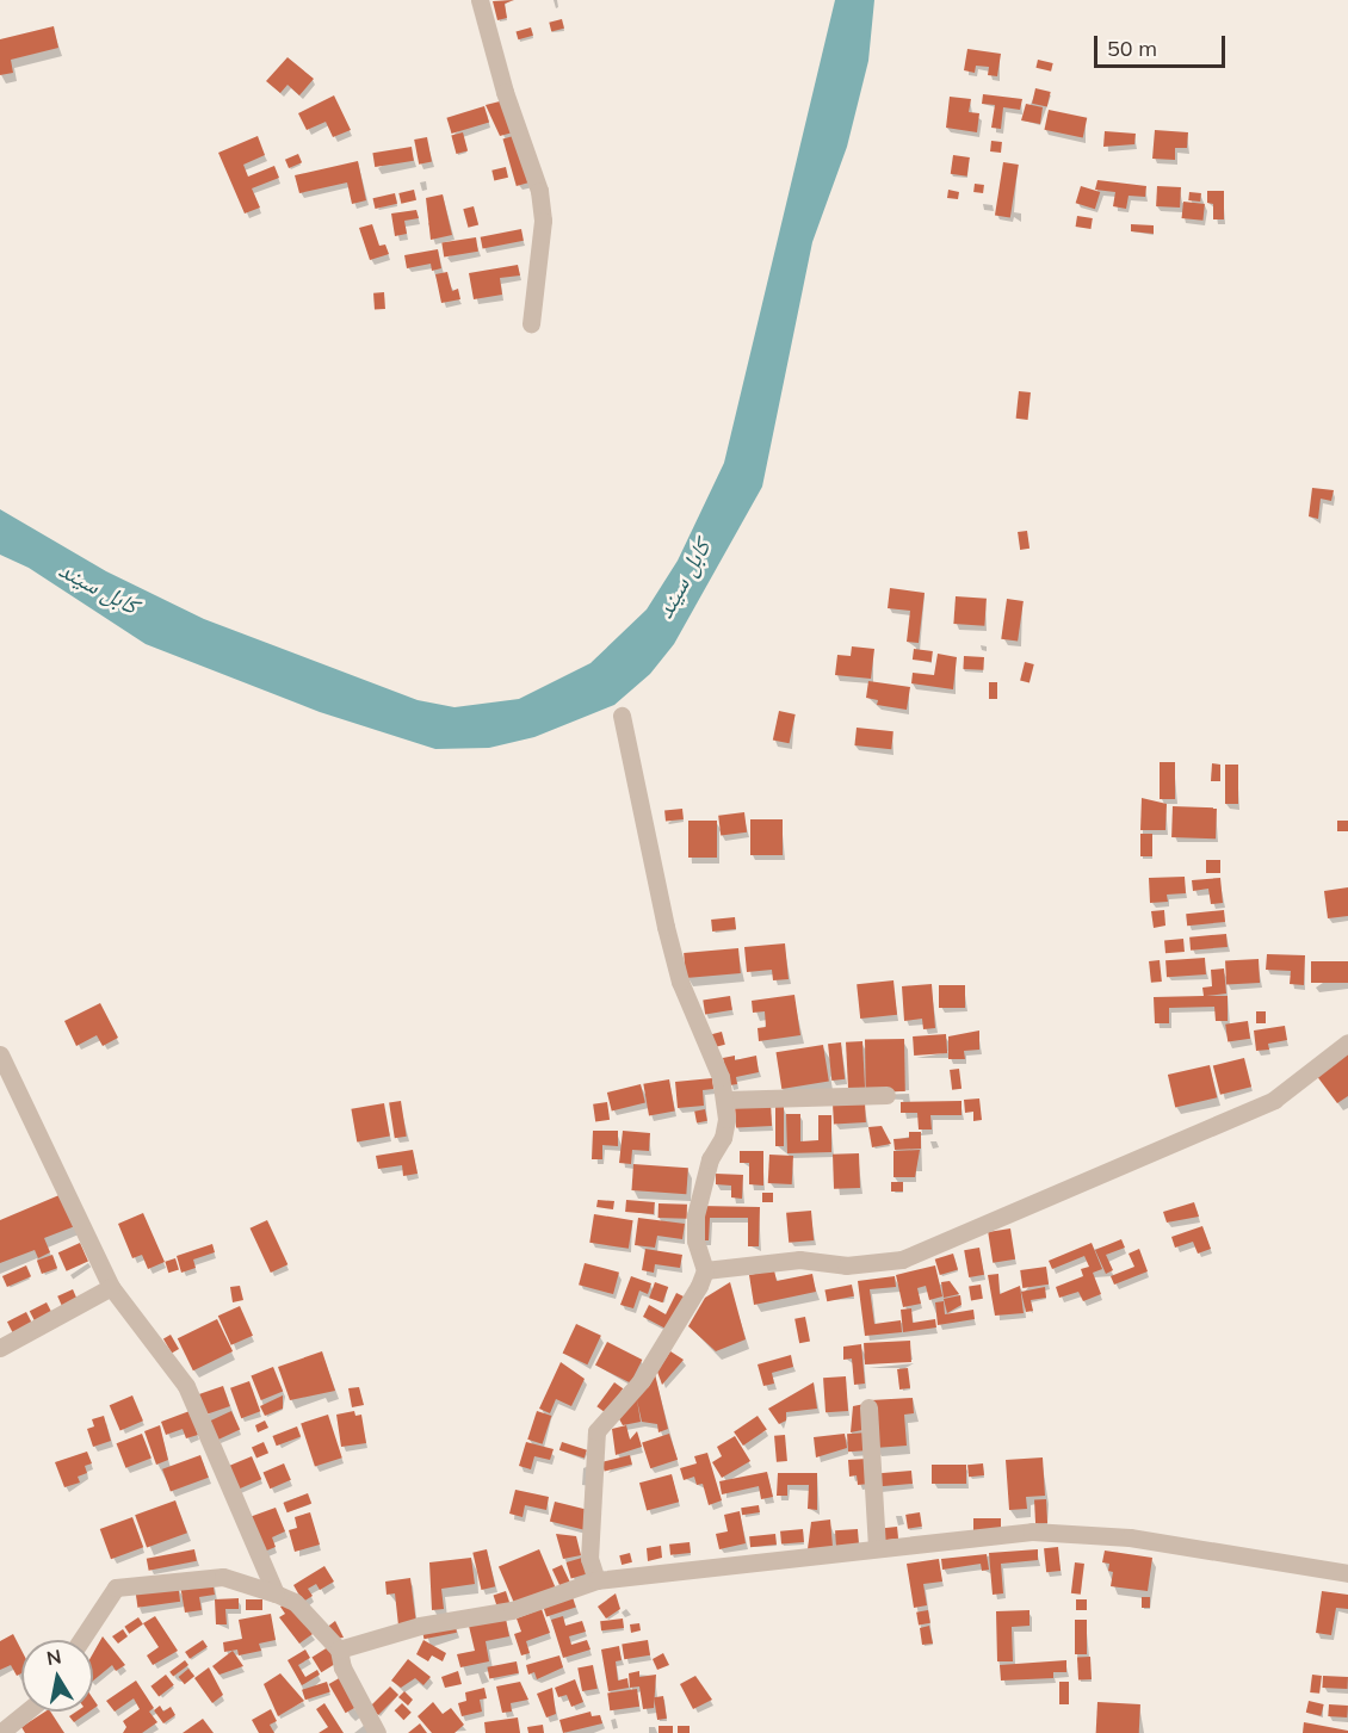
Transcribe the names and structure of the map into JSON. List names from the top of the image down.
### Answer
{
  "water": ["کابل سيند"],
  "scale_bar": "50 m",
  "north": "top"
}
